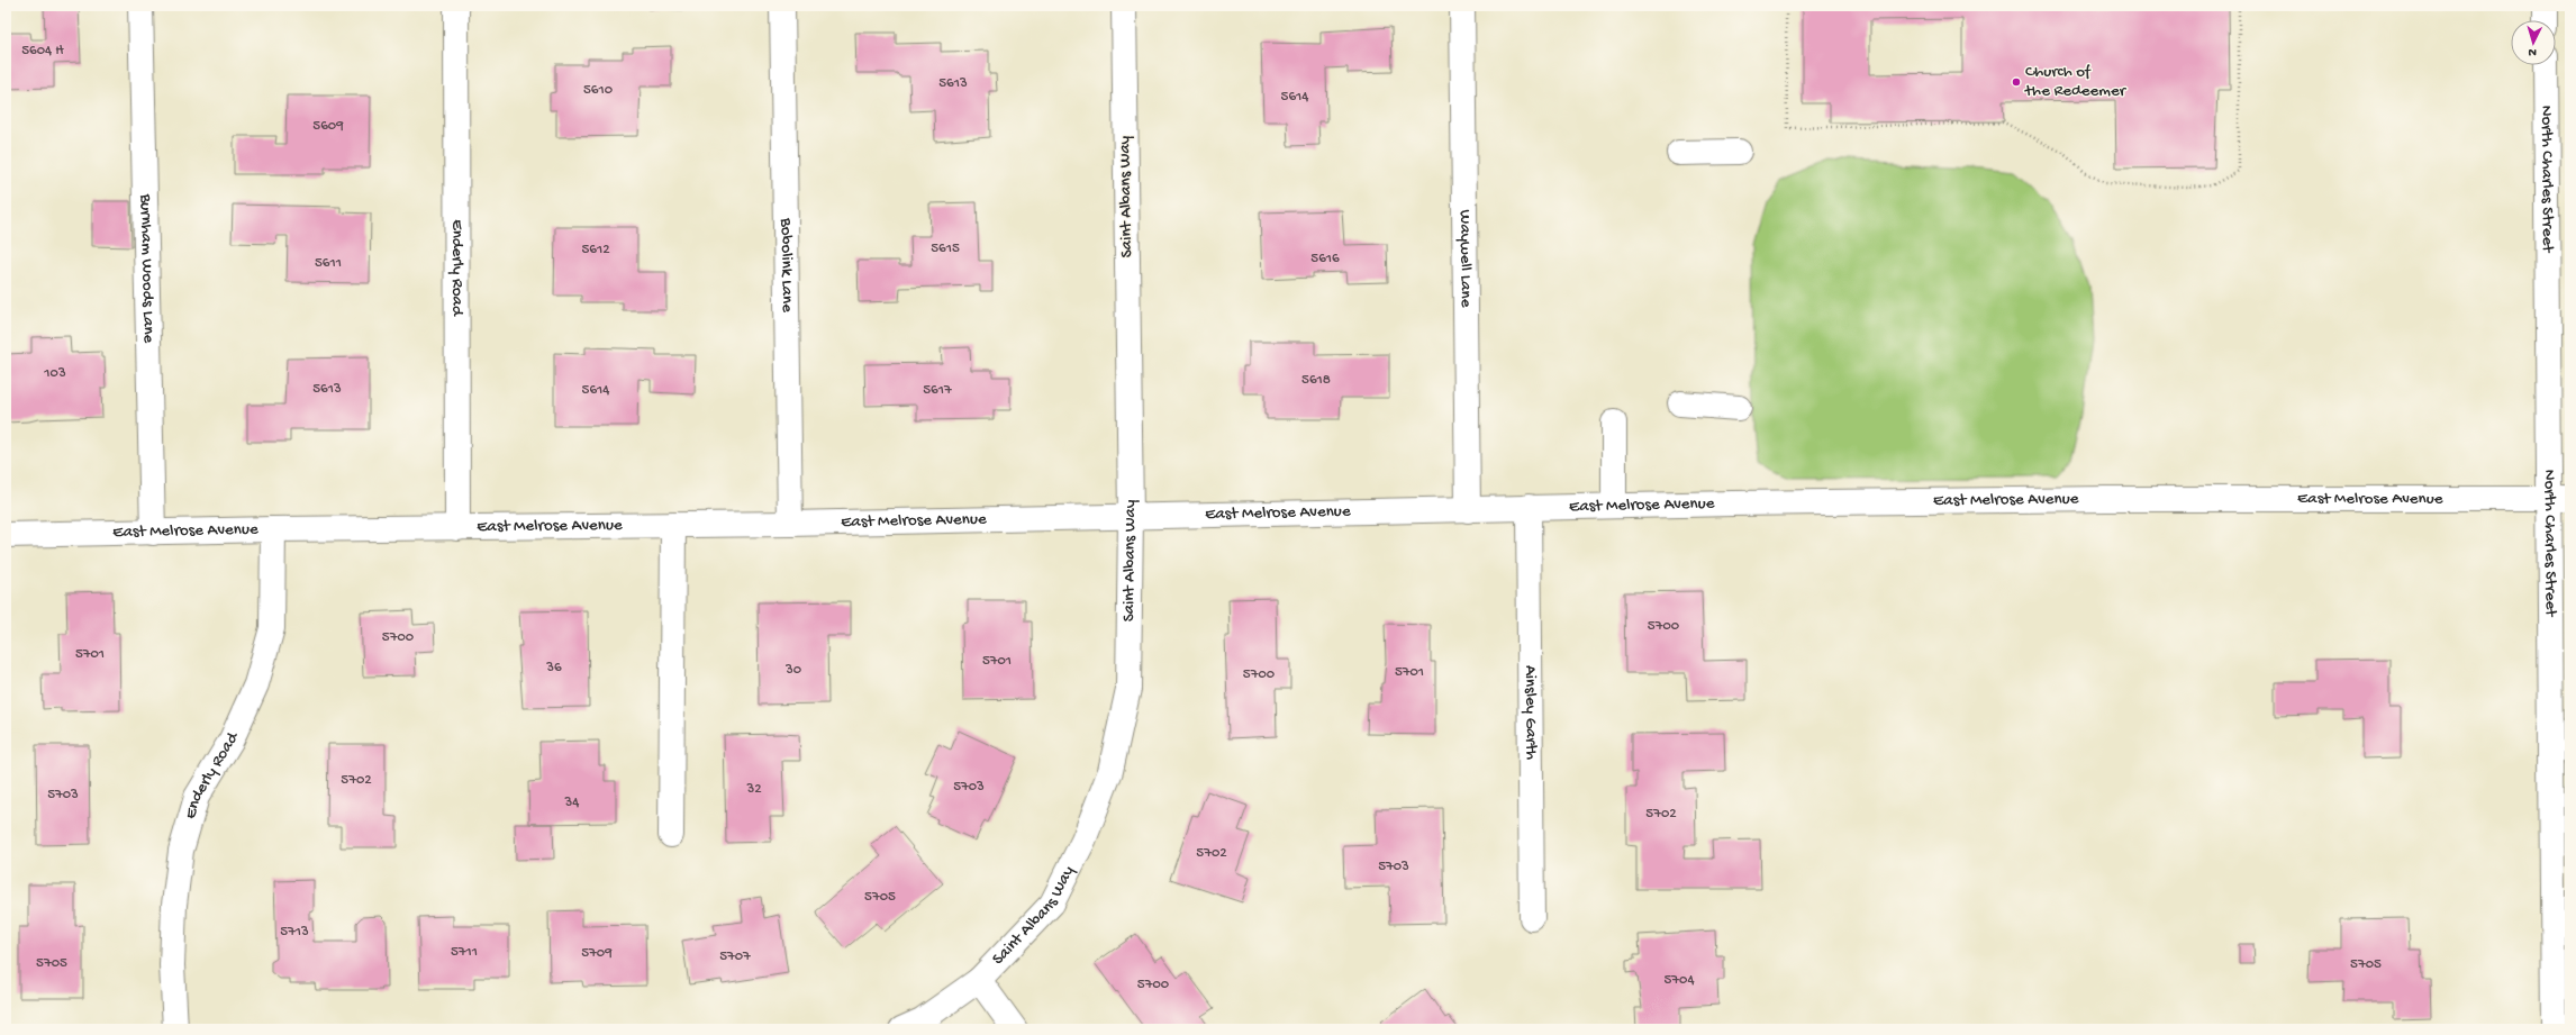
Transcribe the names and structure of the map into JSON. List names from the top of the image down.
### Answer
{
  "streets": {
    "street": [
      "North Charles Street",
      "Saint Albans Way",
      "Waywell Lane",
      "Bobolink Lane",
      "Enderly Road",
      "Burnham Woods Lane",
      "East Melrose Avenue",
      "Ainsley Garth"
    ]
  },
  "crossings": [
    ["North Charles Street", "East Melrose Avenue"],
    ["Saint Albans Way", "East Melrose Avenue"],
    ["Waywell Lane", "East Melrose Avenue"],
    ["Bobolink Lane", "East Melrose Avenue"],
    ["Enderly Road", "East Melrose Avenue"],
    ["Burnham Woods Lane", "East Melrose Avenue"],
    ["East Melrose Avenue", "Ainsley Garth"]
  ],
  "places": ["Church of the Redeemer"],
  "house_numbers": [
    "5604 H",
    "5613",
    "5610",
    "5614",
    "5609",
    "5615",
    "5612",
    "5616",
    "5611",
    "103",
    "5618",
    "5613",
    "5614",
    "5617",
    "5700",
    "5700",
    "5701",
    "5701",
    "36",
    "30",
    "5701",
    "5700",
    "5702",
    "5703",
    "32",
    "5703",
    "34",
    "5702",
    "5702",
    "5703",
    "5705",
    "5713",
    "5711",
    "5709",
    "5707",
    "5705",
    "5705",
    "5704",
    "5700"
  ],
  "north": "bottom"
}
